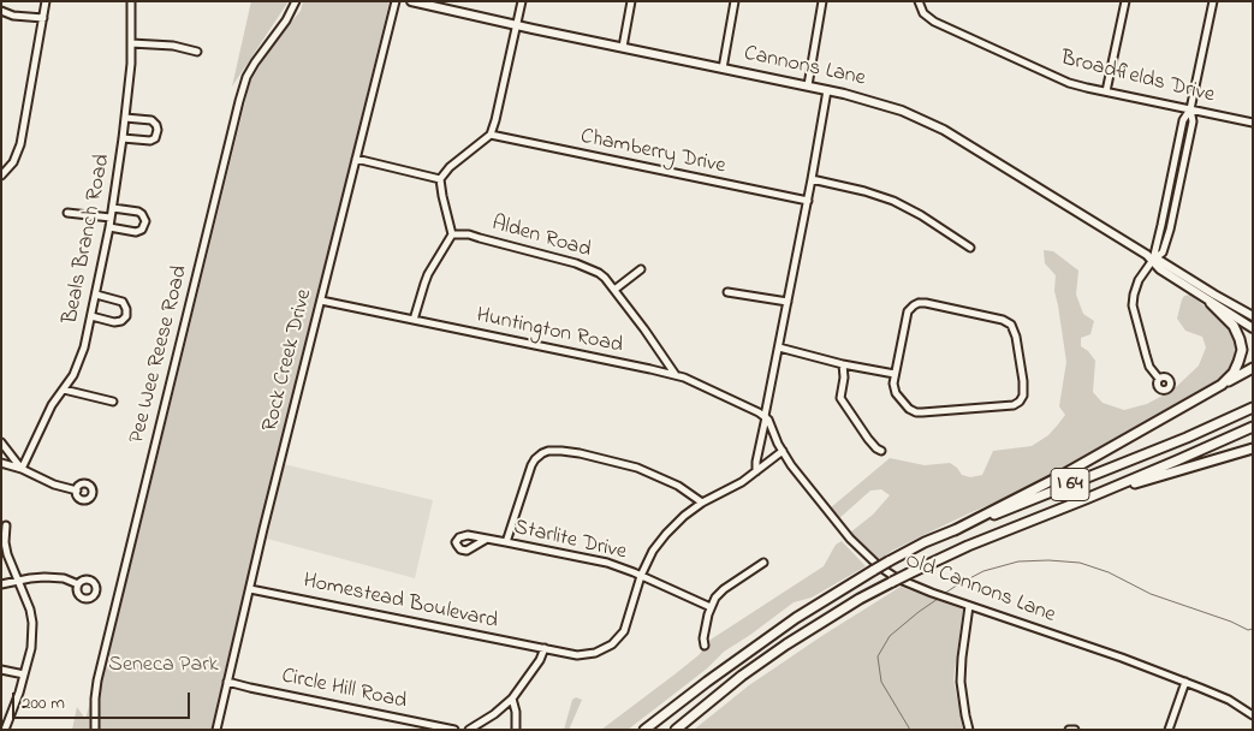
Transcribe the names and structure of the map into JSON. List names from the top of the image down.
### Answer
{
  "streets": {
    "highway": ["I 64"],
    "main road": ["Cannons Lane"],
    "street": [
      "Broadfields Drive",
      "Chamberry Drive",
      "Alden Road",
      "Beals Branch Road",
      "Huntington Road",
      "Pee Wee Reese Road",
      "Rock Creek Drive",
      "Starlite Drive",
      "Old Cannons Lane",
      "Homestead Boulevard",
      "Circle Hill Road"
    ]
  },
  "crossings": [
    ["Alden Road", "Huntington Road"],
    ["Huntington Road", "Rock Creek Drive"],
    ["Huntington Road", "Old Cannons Lane"],
    ["Rock Creek Drive", "Homestead Boulevard"],
    ["Rock Creek Drive", "Circle Hill Road"]
  ],
  "parks": ["Seneca Park"],
  "scale_bar": "200 m"
}
